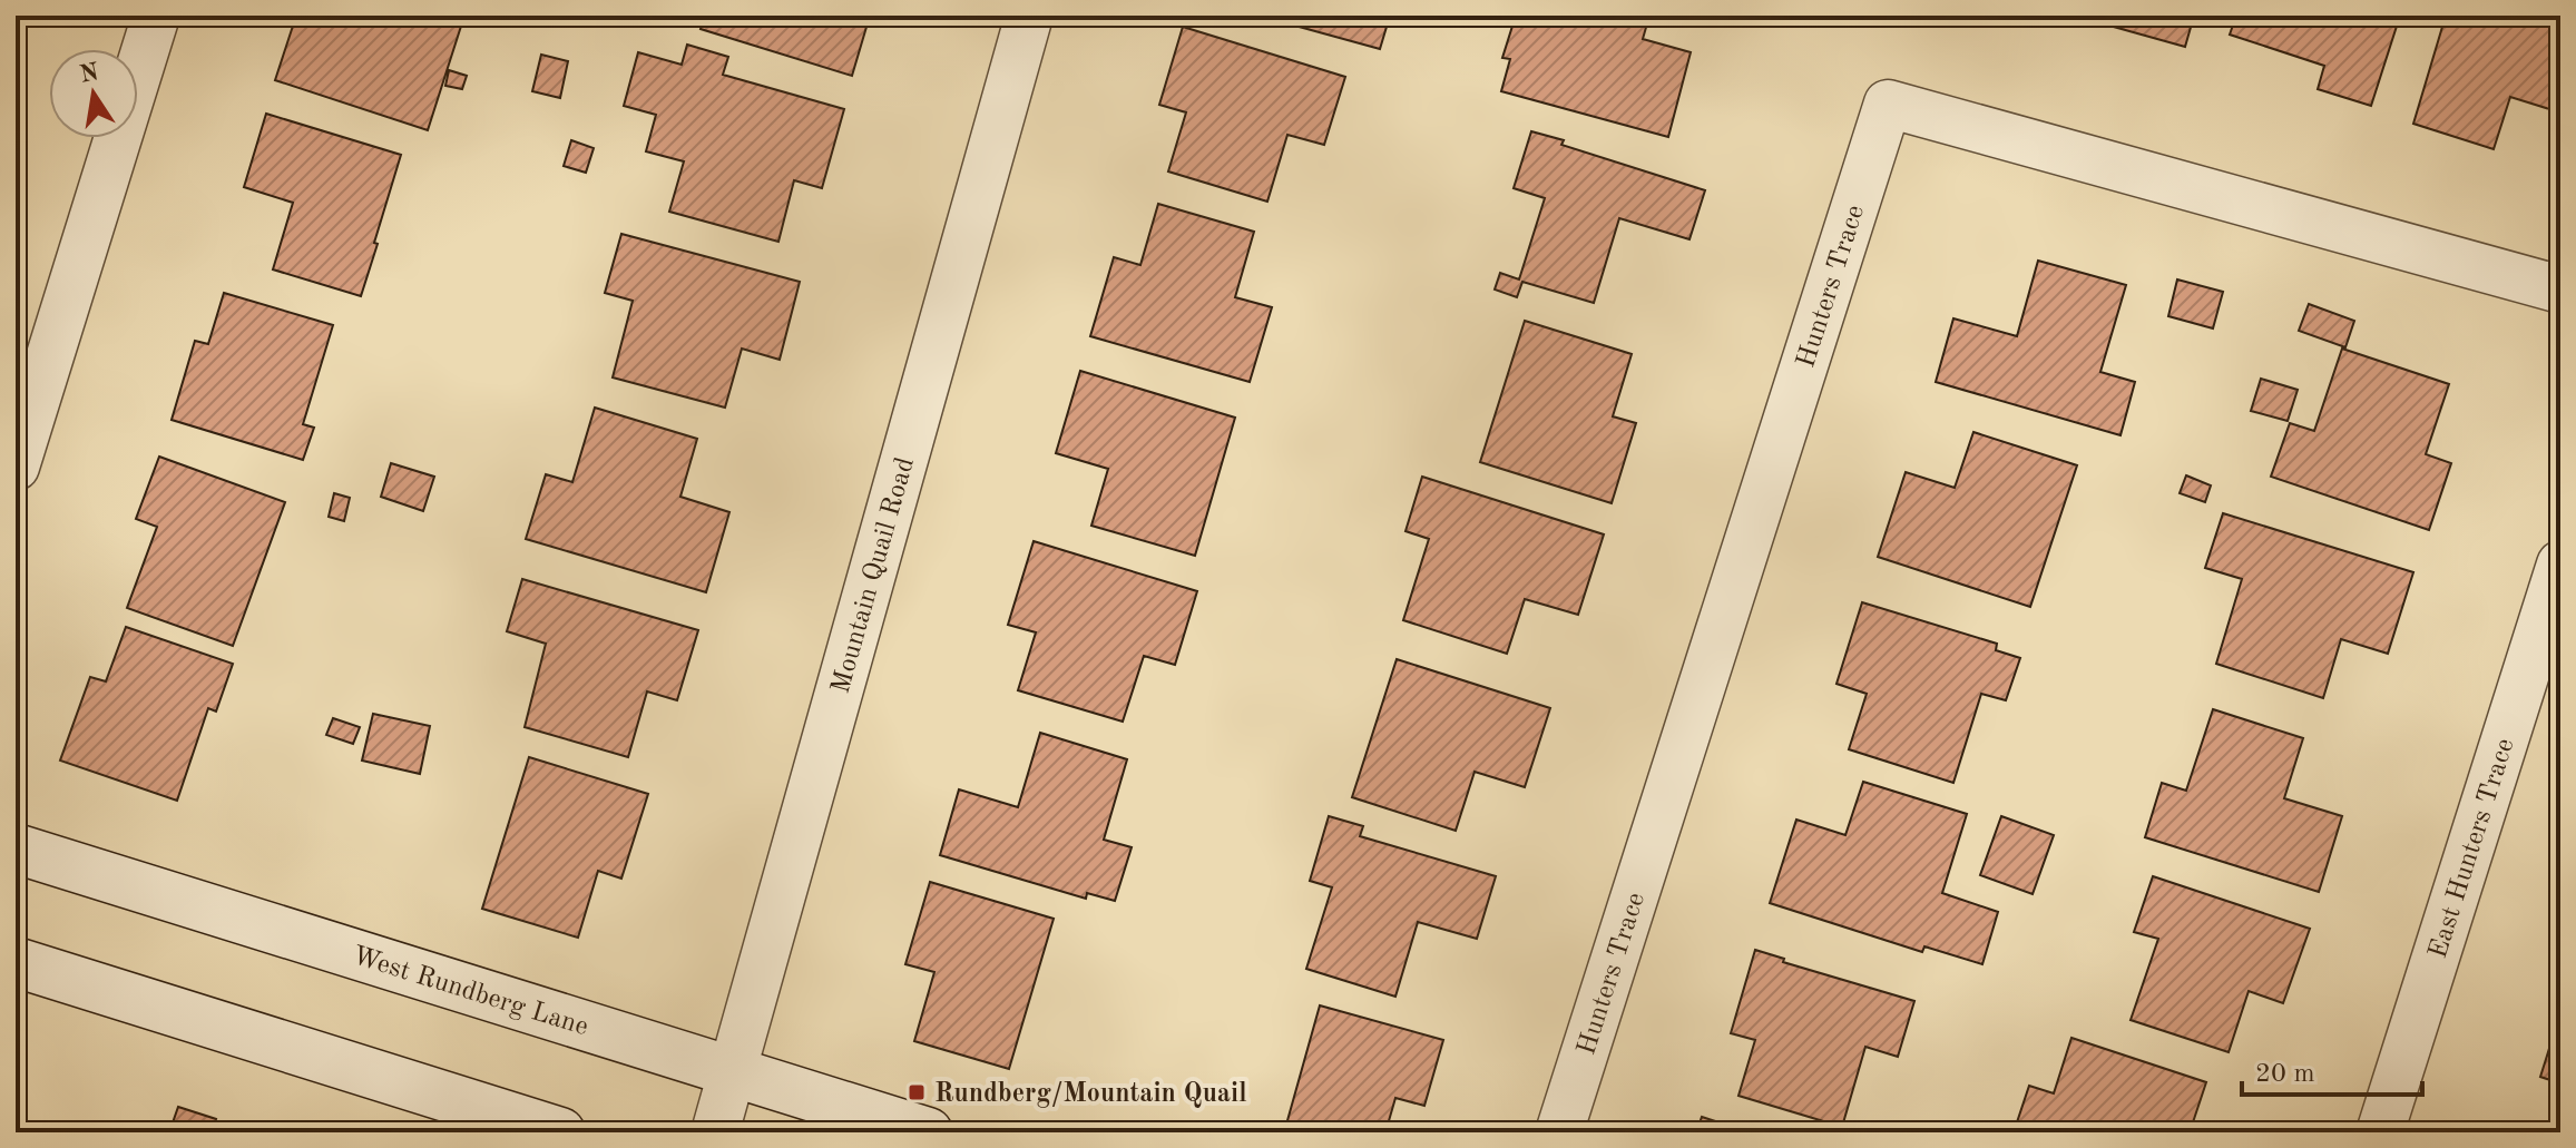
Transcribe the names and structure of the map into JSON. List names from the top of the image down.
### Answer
{
  "streets": {
    "main road": ["West Rundberg Lane"],
    "street": ["Hunters Trace", "Mountain Quail Road", "East Hunters Trace"]
  },
  "crossings": [
    ["Mountain Quail Road", "West Rundberg Lane"]
  ],
  "places": {
    "transit": ["Rundberg/Mountain Quail"]
  },
  "scale_bar": "20 m",
  "north": "top"
}
